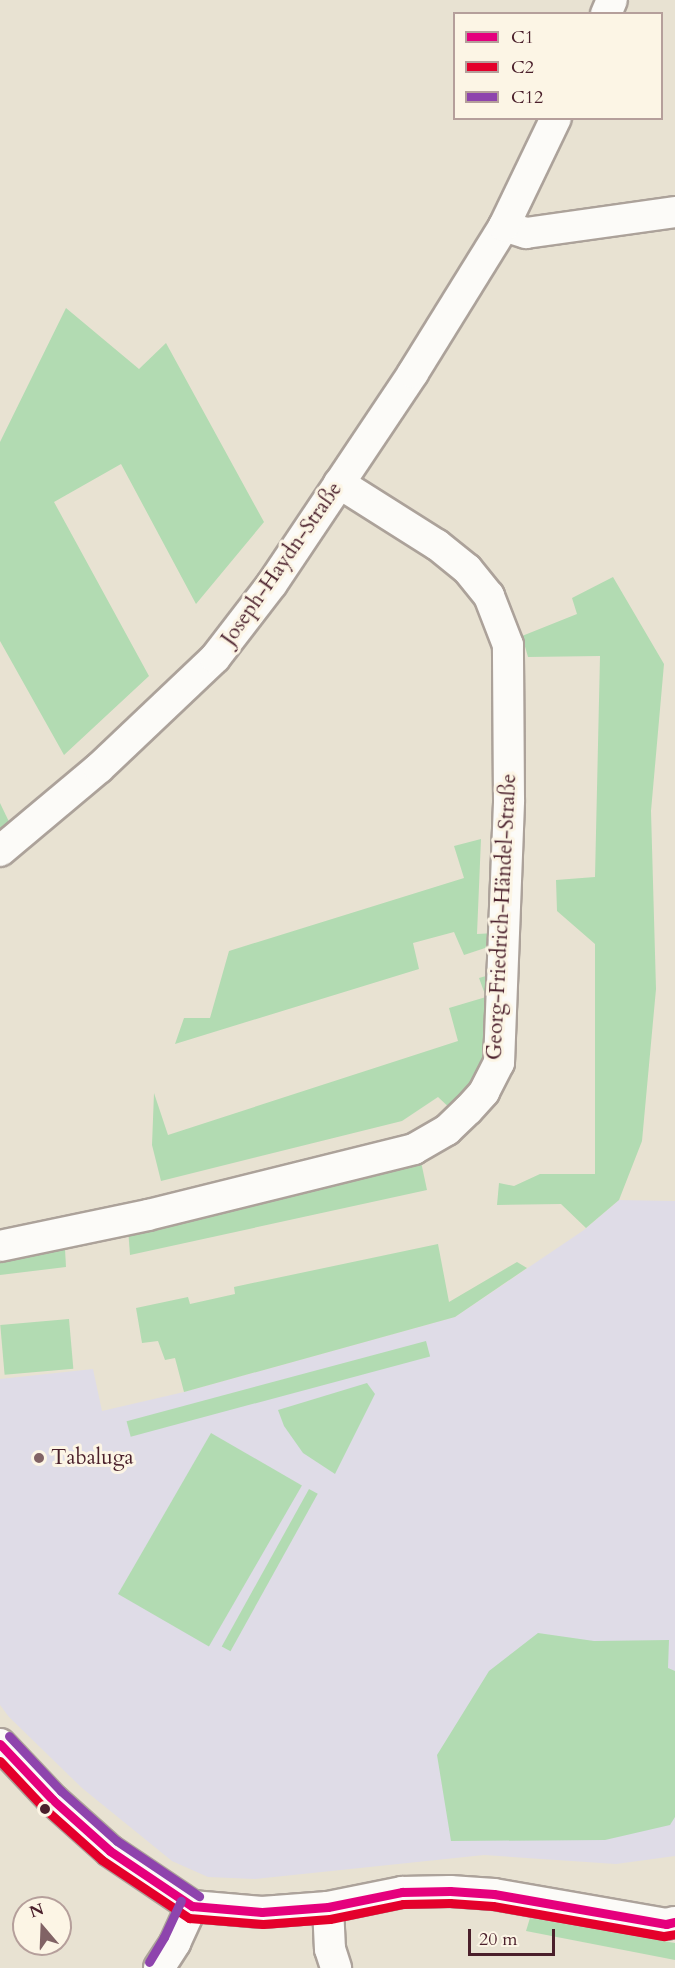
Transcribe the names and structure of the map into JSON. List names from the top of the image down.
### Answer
{
  "streets": {
    "street": ["Joseph-Haydn-Straße", "Georg-Friedrich-Händel-Straße"]
  },
  "crossings": [
    ["Joseph-Haydn-Straße", "Georg-Friedrich-Händel-Straße"]
  ],
  "places": ["Tabaluga"],
  "lines": ["transit line C12", "transit line C1", "transit line C2"],
  "legend": ["C1", "C2", "C12"],
  "scale_bar": "20 m",
  "north": "top"
}
